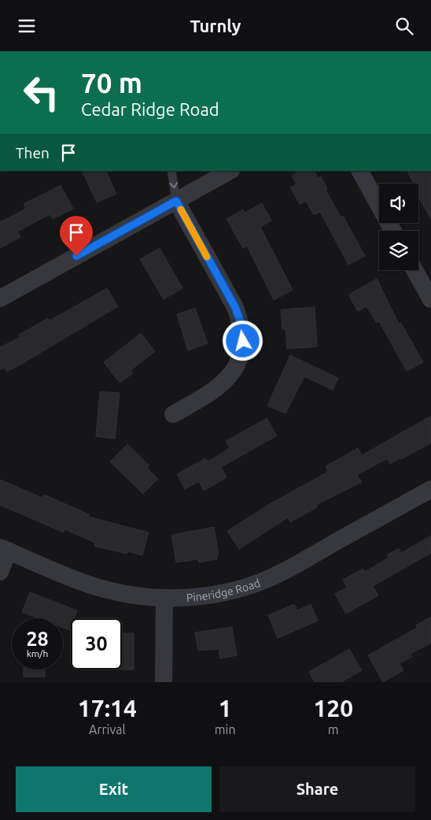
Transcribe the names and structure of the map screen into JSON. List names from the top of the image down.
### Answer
{
  "streets": {
    "street": ["Pineridge Road"]
  },
  "page": {
    "header": "Turnly",
    "turn": ["70 m", "Cedar Ridge Road"],
    "then": "Then",
    "speed": "28 km/h",
    "limit": "30",
    "eta": [
      "17:14",
      "Arrival",
      "1",
      "min",
      "120",
      "m"
    ],
    "buttons": ["Exit", "Share"]
  }
}
